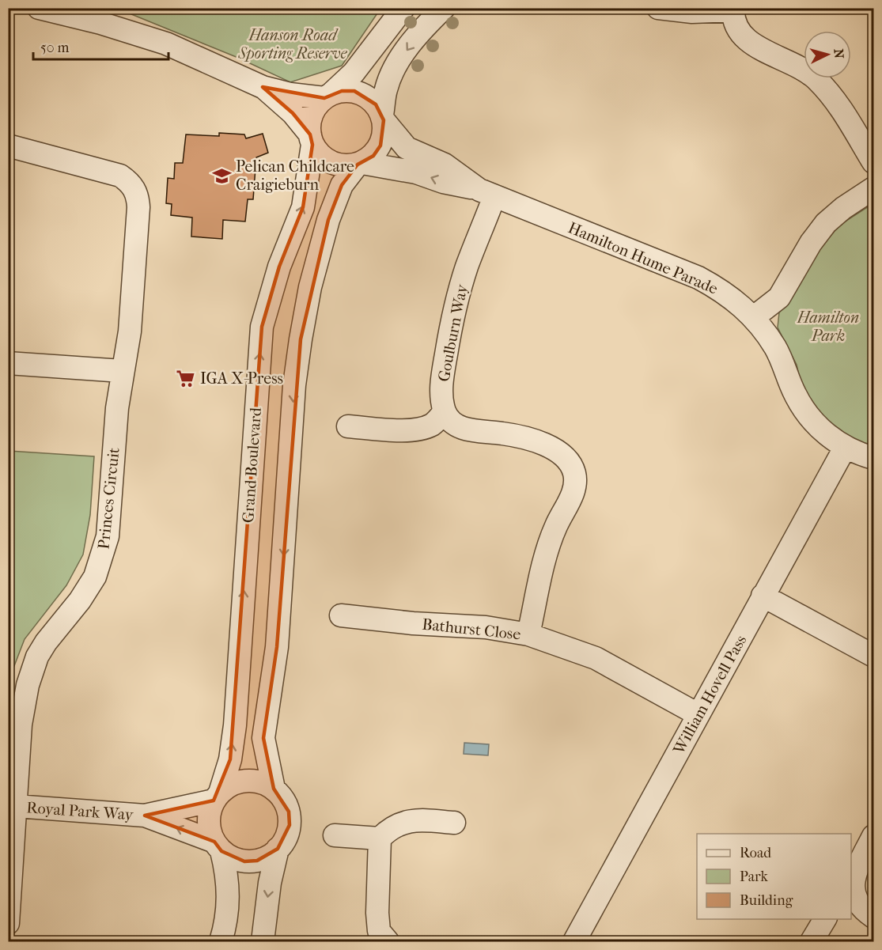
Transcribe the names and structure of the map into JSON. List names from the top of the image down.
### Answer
{
  "streets": {
    "street": [
      "Hamilton Hume Parade",
      "Goulburn Way",
      "Grand Boulevard",
      "Princes Circuit",
      "Bathurst Close",
      "William Hovell Pass",
      "Royal Park Way"
    ]
  },
  "crossings": [
    ["Hamilton Hume Parade", "Goulburn Way"],
    ["Hamilton Hume Parade", "Grand Boulevard"],
    ["Hamilton Hume Parade", "William Hovell Pass"],
    ["Grand Boulevard", "Royal Park Way"],
    ["Princes Circuit", "Royal Park Way"],
    ["Bathurst Close", "William Hovell Pass"]
  ],
  "parks": ["Hanson Road Sporting Reserve", "Hamilton Park"],
  "places": {
    "school or university": ["Pelican Childcare Craigieburn"],
    "supermarket": ["IGA X-Press"]
  },
  "legend": ["Road", "Park", "Building"],
  "scale_bar": "50 m",
  "north": "right"
}
